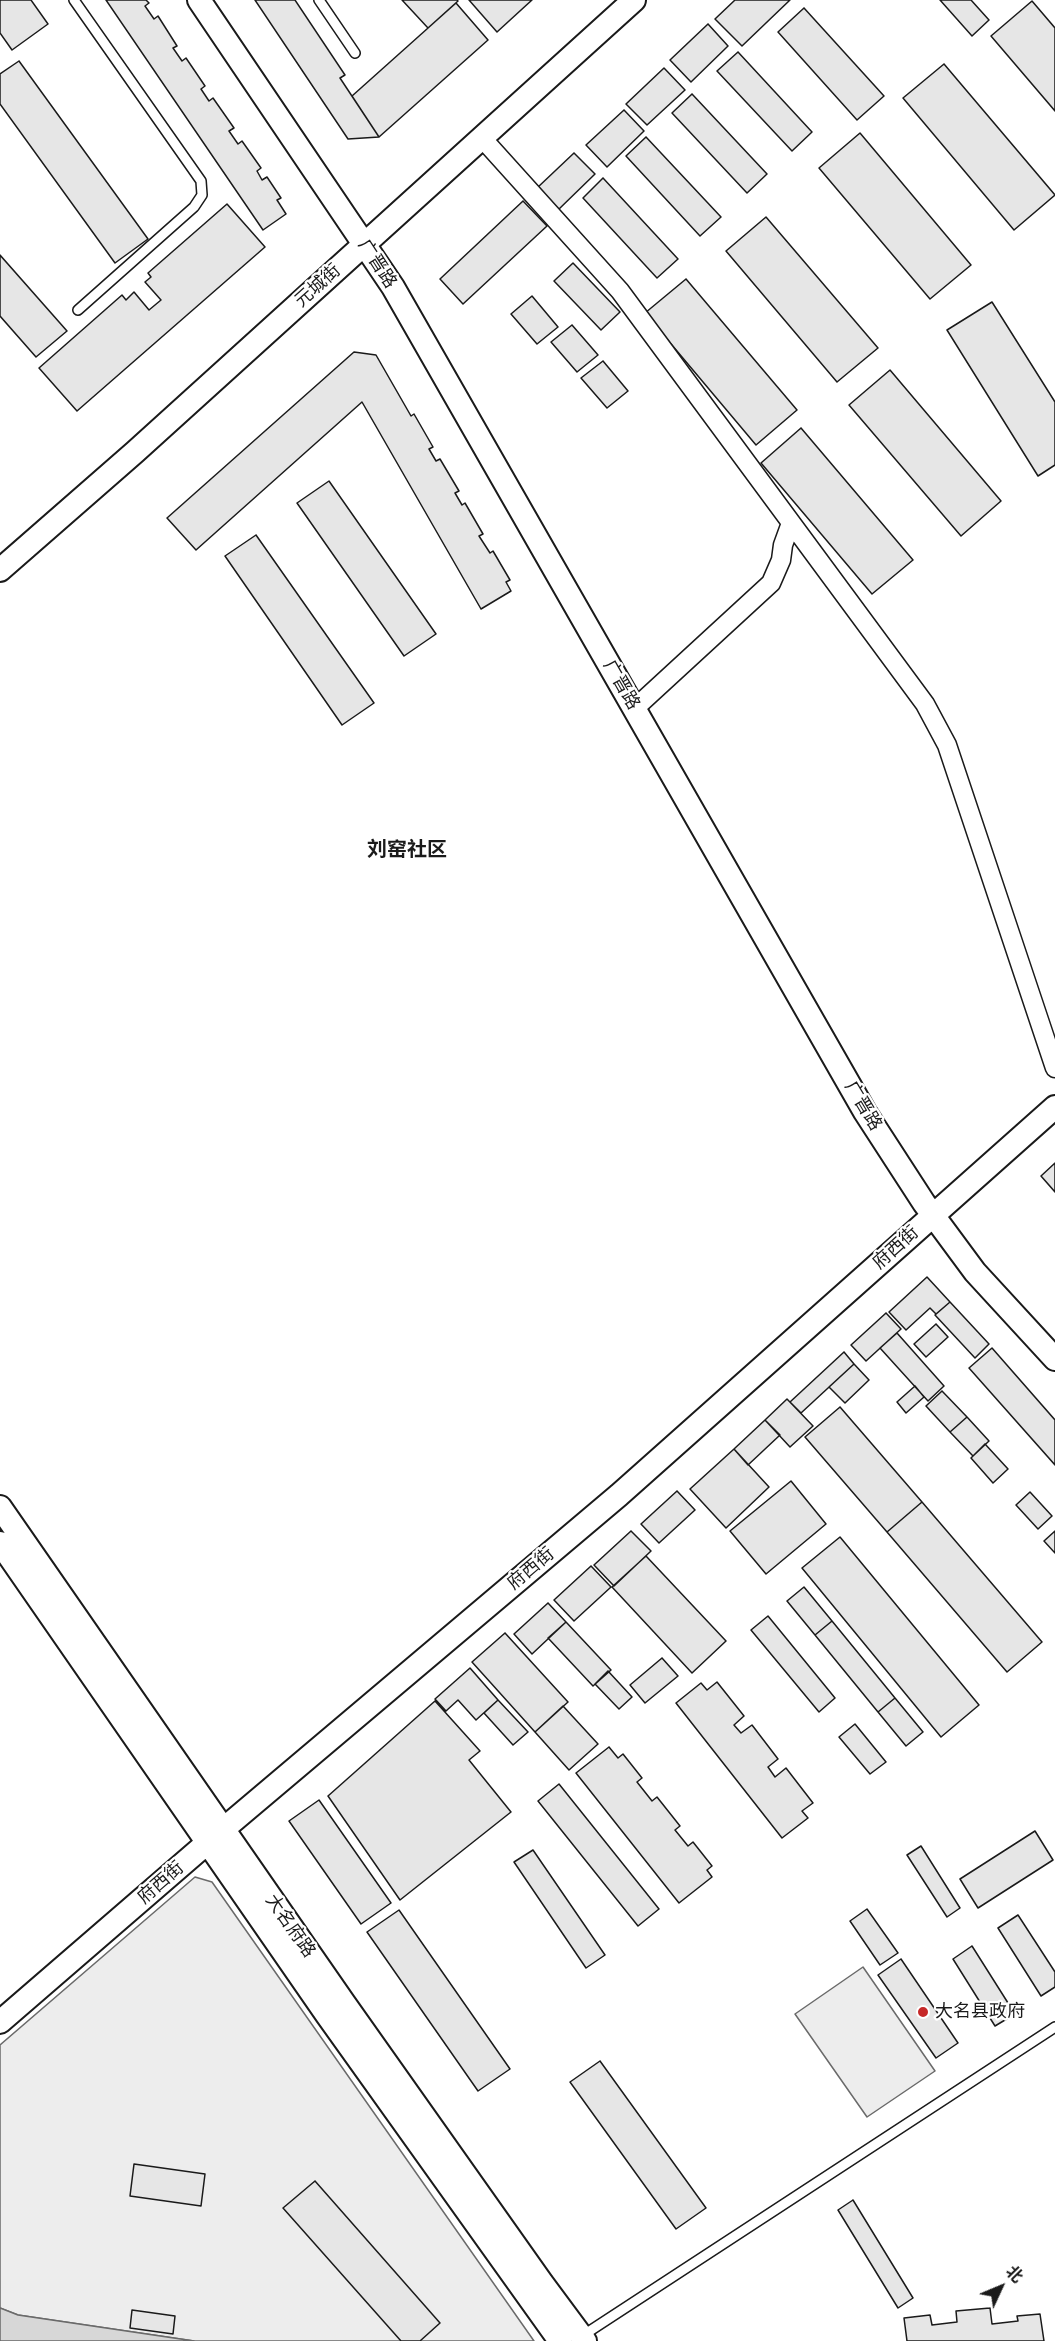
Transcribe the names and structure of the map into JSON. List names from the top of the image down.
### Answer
{
  "streets": {
    "street": [
      "广晋路",
      "元城街",
      "府西街",
      "大名府路"
    ]
  },
  "crossings": [
    ["广晋路", "元城街"],
    ["广晋路", "府西街"],
    ["府西街", "大名府路"]
  ],
  "districts": ["刘窑社区"],
  "places": ["大名县政府"],
  "north": "top right"
}
